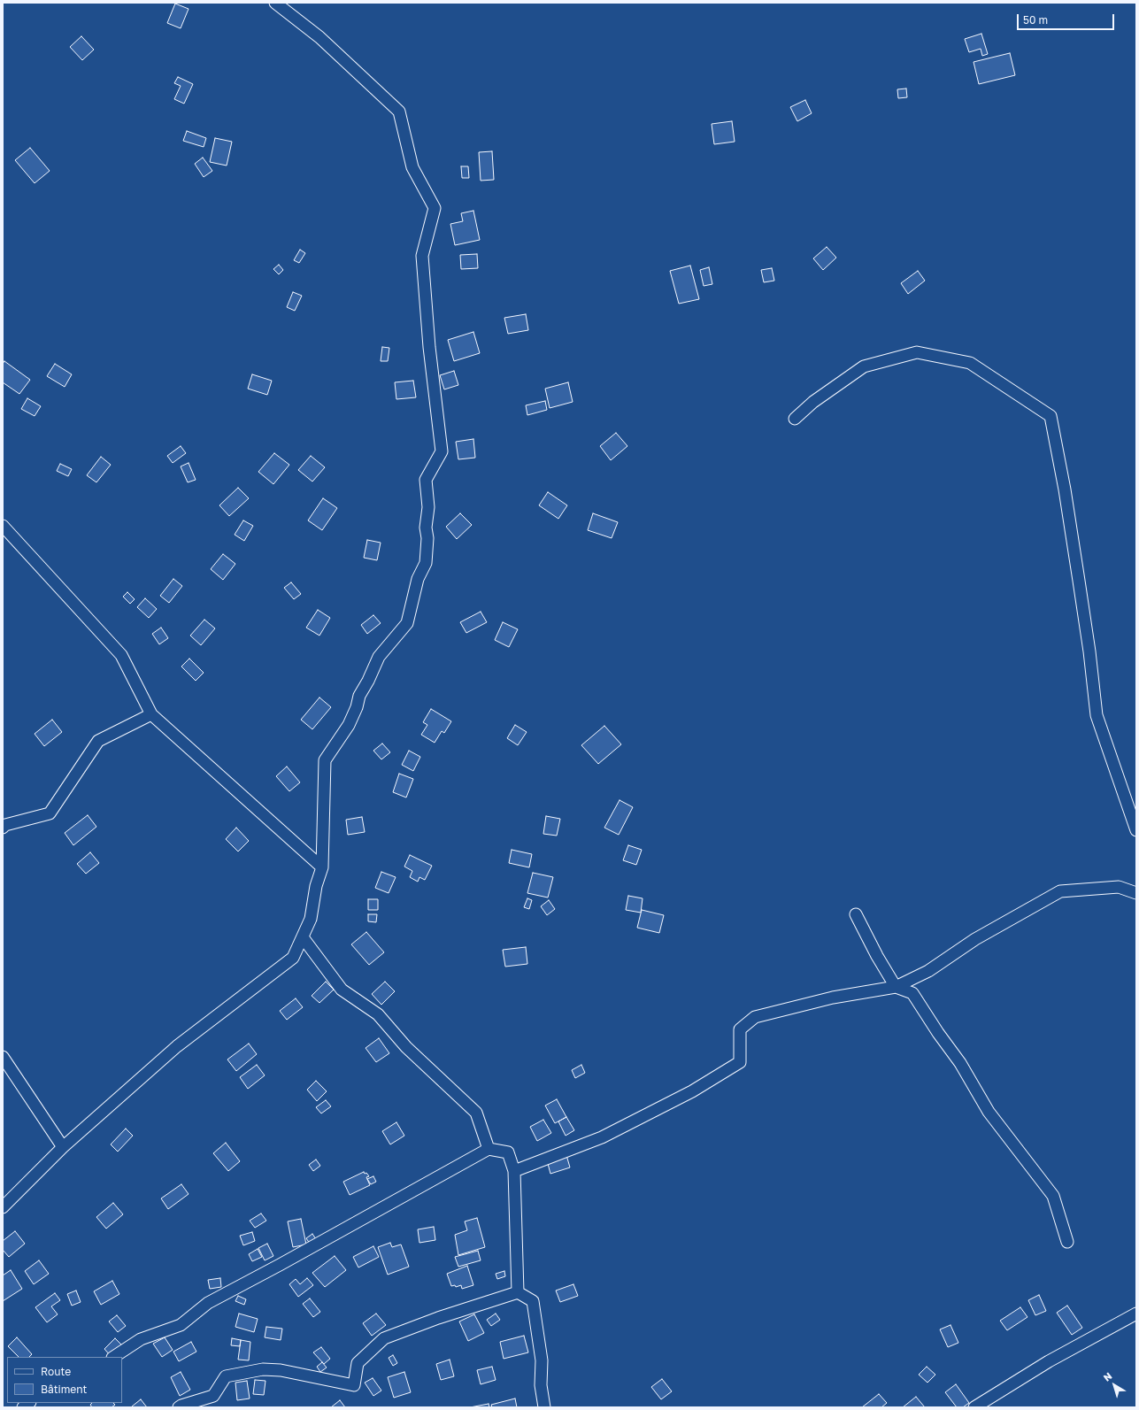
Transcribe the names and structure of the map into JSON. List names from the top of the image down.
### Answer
{
  "legend": ["Route", "Bâtiment"],
  "scale_bar": "50 m",
  "north": "top left"
}
